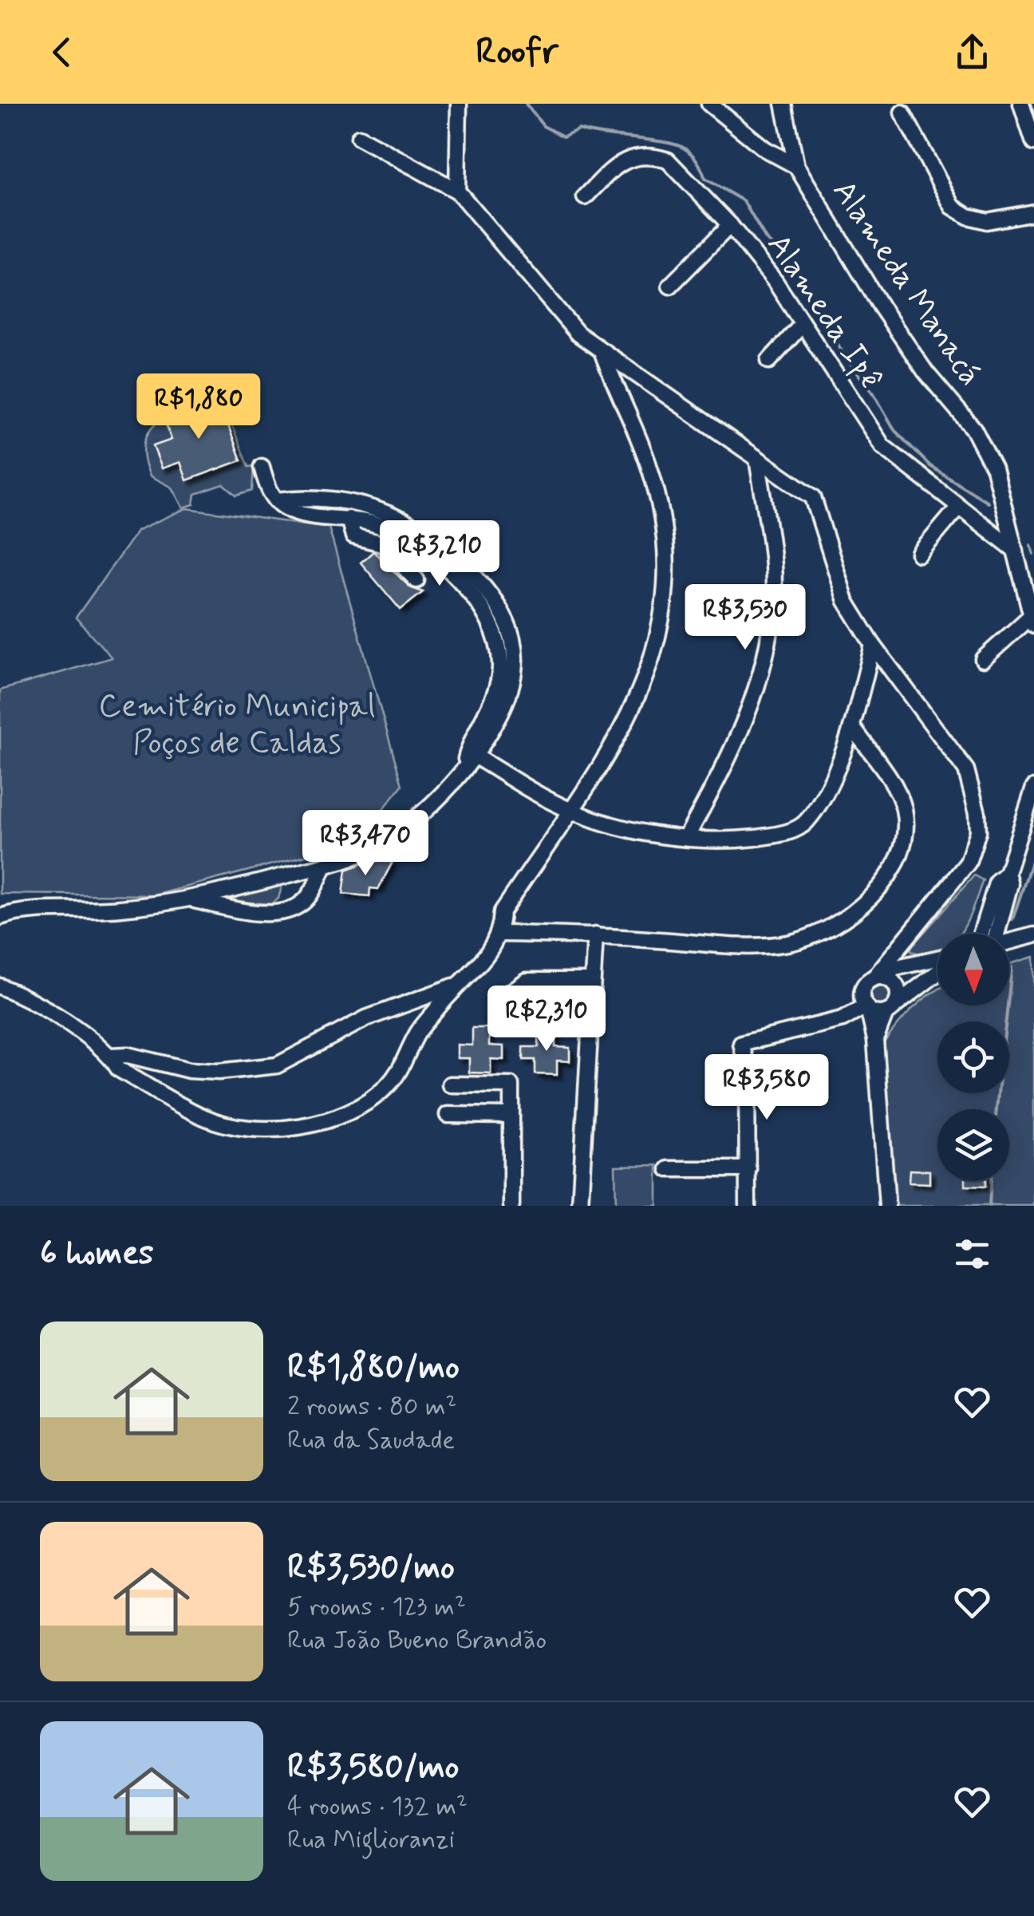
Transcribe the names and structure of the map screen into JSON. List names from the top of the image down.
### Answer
{
  "streets": {
    "street": ["Alameda Manacá", "Alameda Ipê"]
  },
  "crossings": [
    ["Alameda Manacá", "Alameda Ipê"]
  ],
  "parks": ["Cemitério Municipal Poços de Caldas"],
  "north": "bottom",
  "page": {
    "header": "Roofr",
    "price": [
      "R$1,880",
      "R$3,210",
      "R$3,530",
      "R$3,470",
      "R$2,310",
      "R$3,580"
    ],
    "heading": "6 homes",
    "list": [
      {
        "name": "R$1,880/mo",
        "note": "2 rooms · 80 m² · Rua da Saudade"
      },
      {
        "name": "R$3,530/mo",
        "note": "5 rooms · 123 m² · Rua João Bueno Brandão"
      },
      {
        "name": "R$3,580/mo",
        "note": "4 rooms · 132 m² · Rua Miglioranzi"
      }
    ]
  }
}
